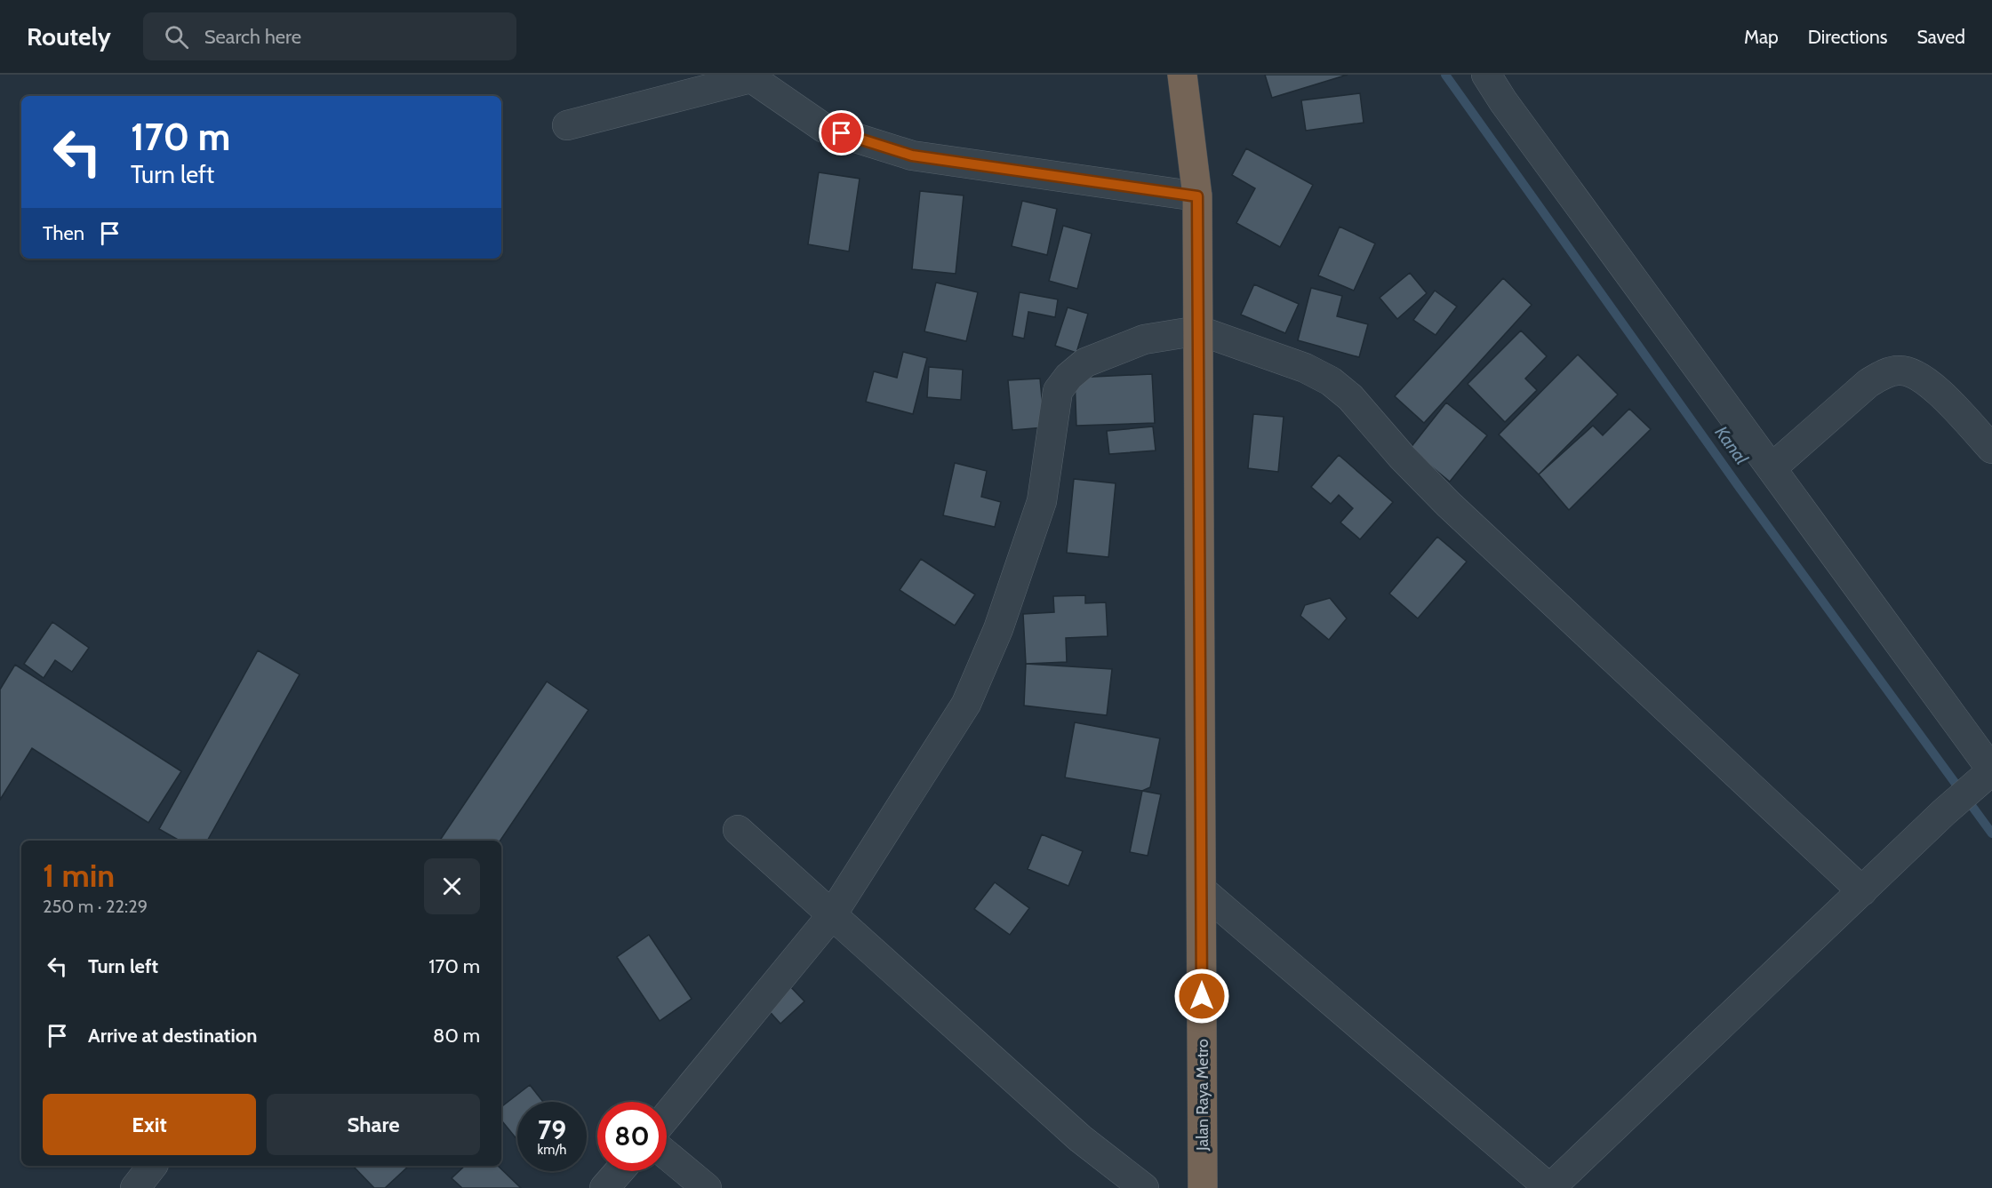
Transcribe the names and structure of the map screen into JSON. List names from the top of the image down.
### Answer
{
  "streets": {
    "highway": ["Jalan Raya Metro"]
  },
  "water": ["Kanal"],
  "page": {
    "header": "Routely",
    "search": "Search here",
    "nav": ["Map", "Directions", "Saved"],
    "turn": ["170 m", "Turn left"],
    "then": "Then",
    "heading": ["1 min", "250 m · 22:29"],
    "list": [
      {
        "name": "Turn left",
        "value": "170 m"
      },
      {
        "name": "Arrive at destination",
        "value": "80 m"
      }
    ],
    "buttons": ["Exit", "Share"],
    "speed": "79 km/h",
    "limit": "80"
  }
}
